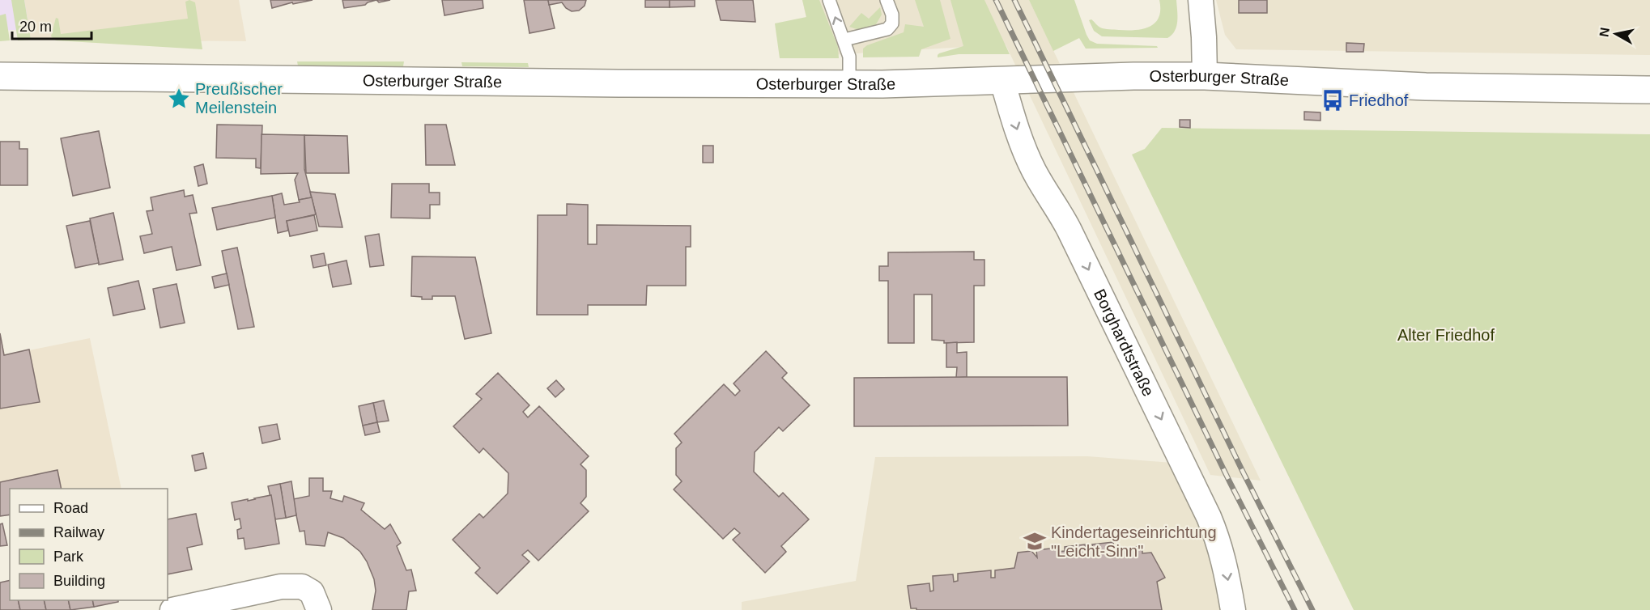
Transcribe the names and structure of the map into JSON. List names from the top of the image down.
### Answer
{
  "streets": {
    "street": ["Osterburger Straße", "Borghardtstraße"]
  },
  "crossings": [
    ["Osterburger Straße", "Borghardtstraße"]
  ],
  "one_way": ["Borghardtstraße"],
  "parks": ["Alter Friedhof"],
  "places": {
    "place": ["Preußischer Meilenstein"],
    "bus stop": ["Friedhof"],
    "school or university": ["Kindertageseinrichtung \"Leicht-Sinn\""]
  },
  "legend": [
    "Road",
    "Railway",
    "Park",
    "Building"
  ],
  "scale_bar": "20 m",
  "north": "left"
}
